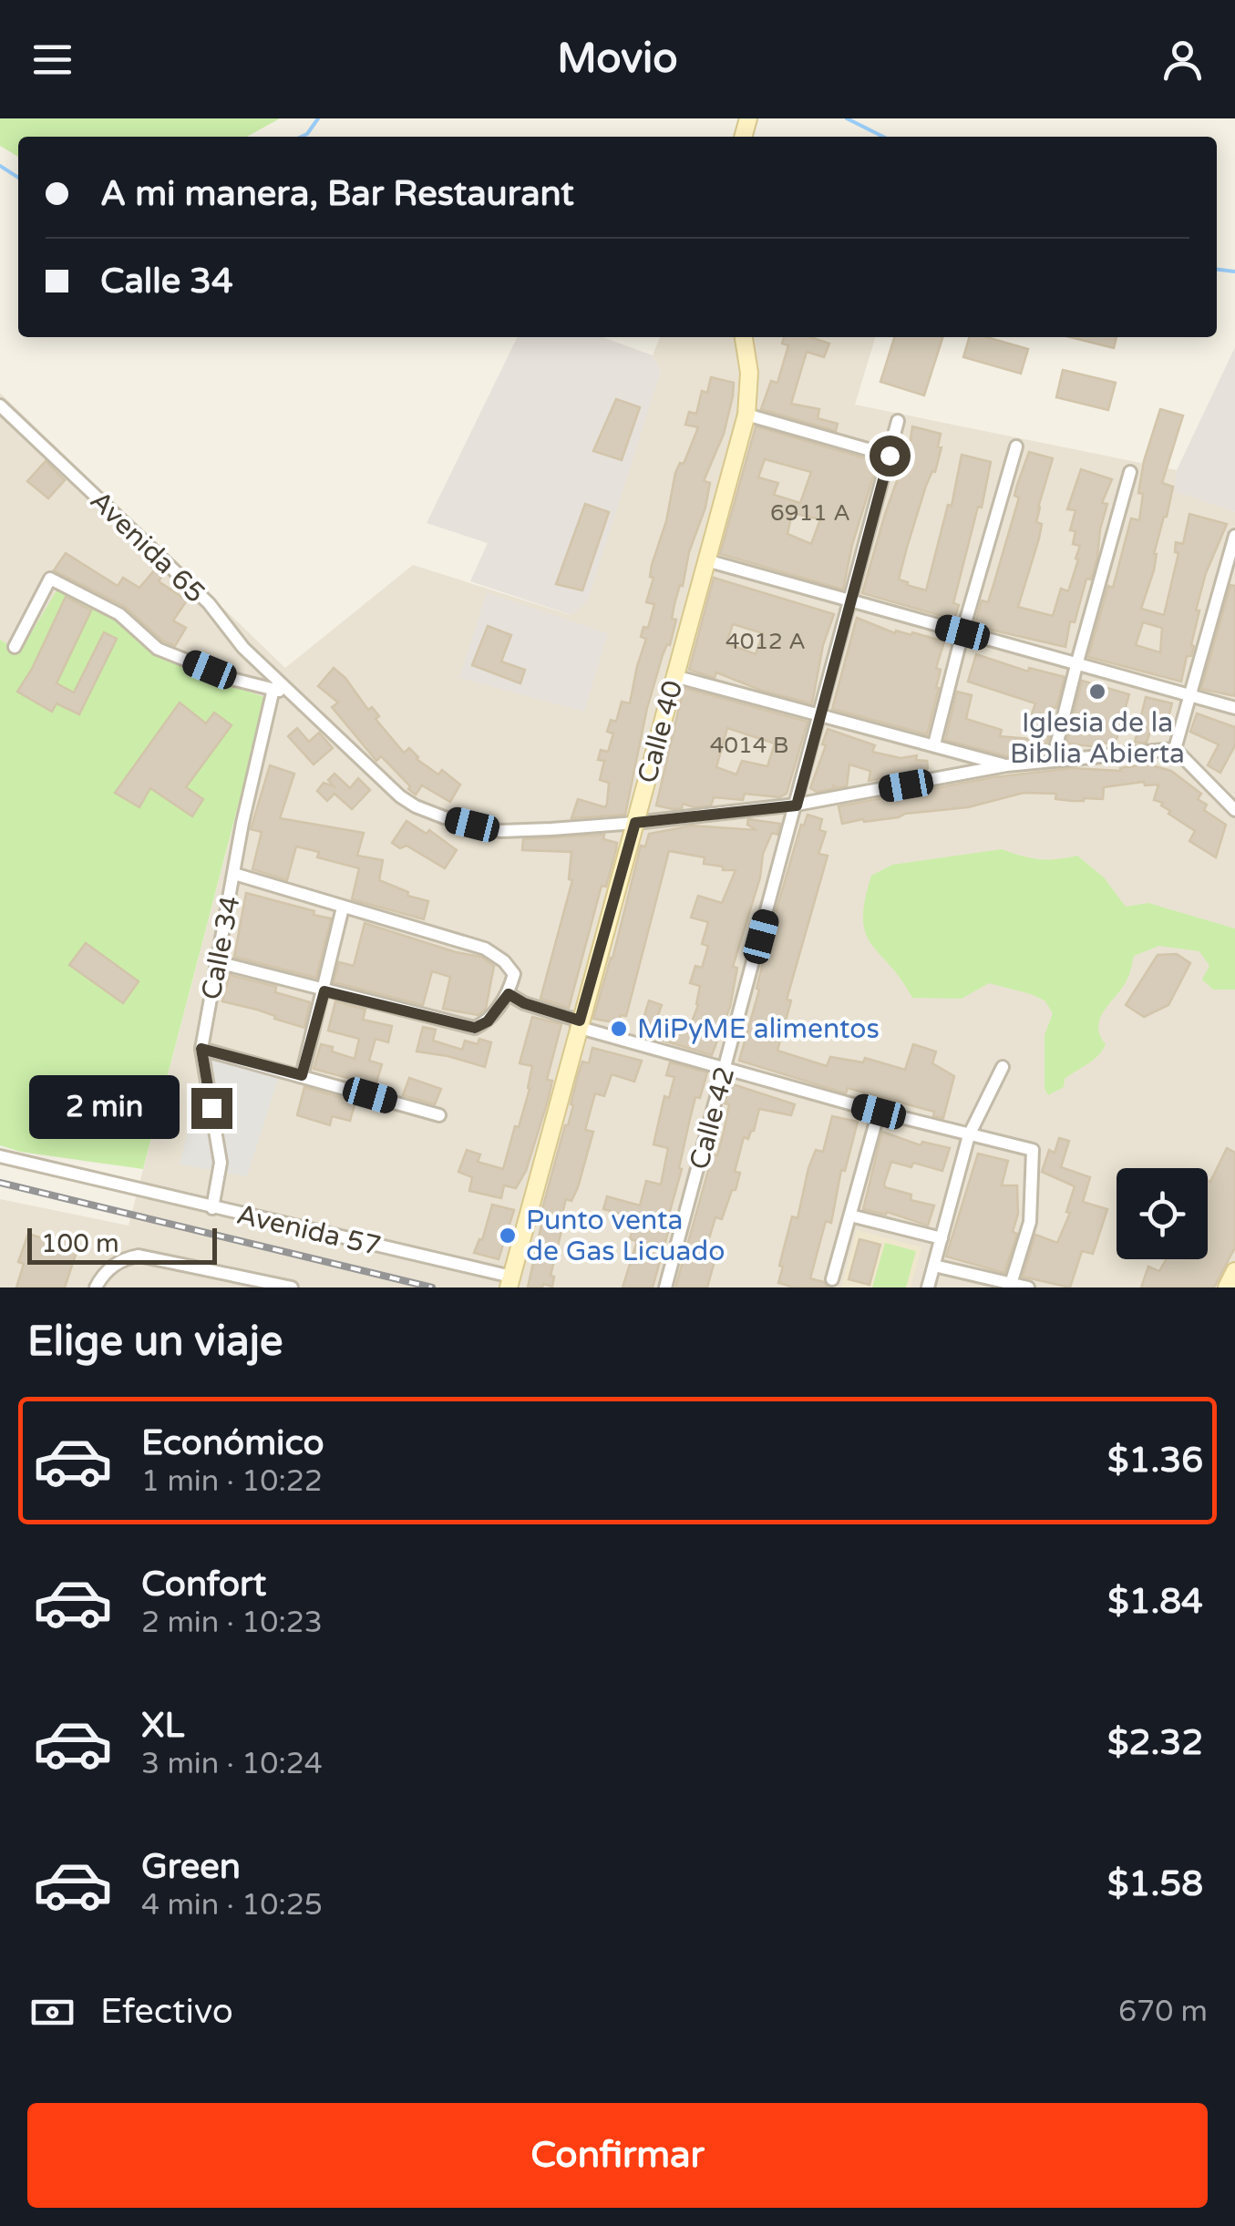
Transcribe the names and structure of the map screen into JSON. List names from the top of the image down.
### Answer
{
  "streets": {
    "main road": ["Calle 40"],
    "street": [
      "Avenida 65",
      "Calle 34",
      "Calle 42",
      "Avenida 57"
    ]
  },
  "crossings": [
    ["Avenida 65", "Calle 40"],
    ["Avenida 65", "Calle 42"],
    ["Calle 40", "Avenida 57"],
    ["Calle 34", "Avenida 57"]
  ],
  "places": ["Iglesia de la Biblia Abierta", "MiPyME alimentos", "Punto venta de Gas Licuado"],
  "house_numbers": ["6911 A", "4012 A", "4014 B"],
  "scale_bar": "100 m",
  "page": {
    "header": "Movio",
    "banner": ["A mi manera, Bar Restaurant", "Calle 34"],
    "bubble": "2 min",
    "scale": "100 m",
    "heading": "Elige un viaje",
    "list": [
      {
        "name": "Económico",
        "note": "1 min · 10:22",
        "value": "$1.36"
      },
      {
        "name": "Confort",
        "note": "2 min · 10:23",
        "value": "$1.84"
      },
      {
        "name": "XL",
        "note": "3 min · 10:24",
        "value": "$2.32"
      },
      {
        "name": "Green",
        "note": "4 min · 10:25",
        "value": "$1.58"
      }
    ],
    "pay": ["Efectivo", "670 m"],
    "buttons": "Confirmar"
  }
}
